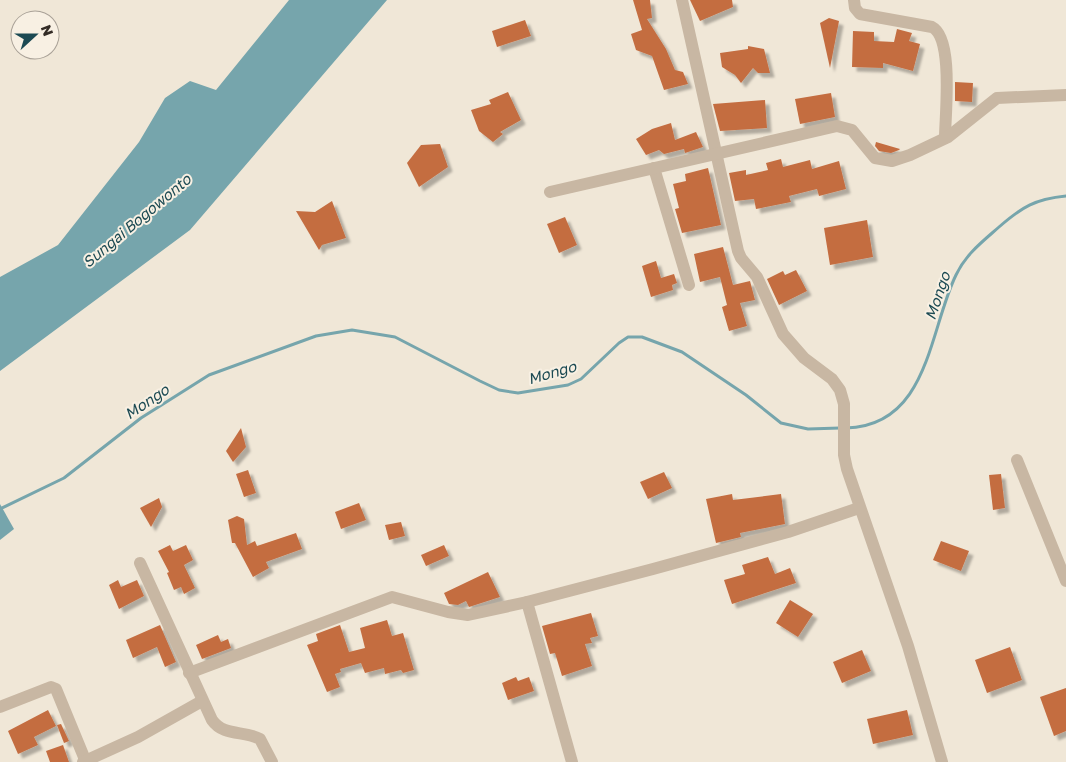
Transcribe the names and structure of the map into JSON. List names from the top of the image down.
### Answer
{
  "water": ["Sungai Bogowonto", "Mongo"],
  "north": "right"
}
